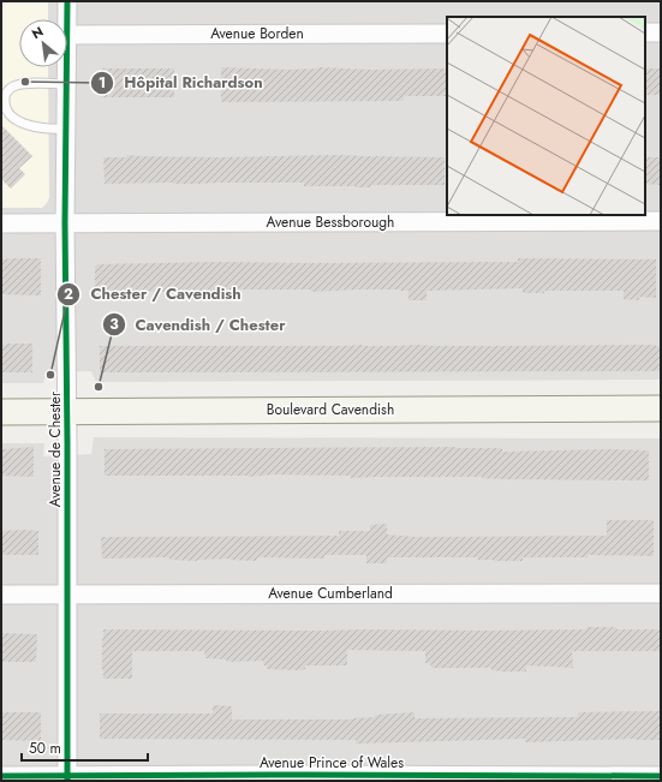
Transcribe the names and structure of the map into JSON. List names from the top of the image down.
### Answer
{
  "streets": {
    "main road": ["Boulevard Cavendish"],
    "street": [
      "Avenue Borden",
      "Avenue Bessborough",
      "Avenue de Chester",
      "Avenue Cumberland",
      "Avenue Prince of Wales"
    ]
  },
  "crossings": [
    ["Avenue Bessborough", "Avenue de Chester"],
    ["Boulevard Cavendish", "Avenue de Chester"],
    ["Avenue de Chester", "Avenue Cumberland"],
    ["Avenue de Chester", "Avenue Prince of Wales"]
  ],
  "places": ["Hôpital Richardson", "Chester / Cavendish", "Cavendish / Chester"],
  "scale_bar": "50 m",
  "north": "top left"
}
